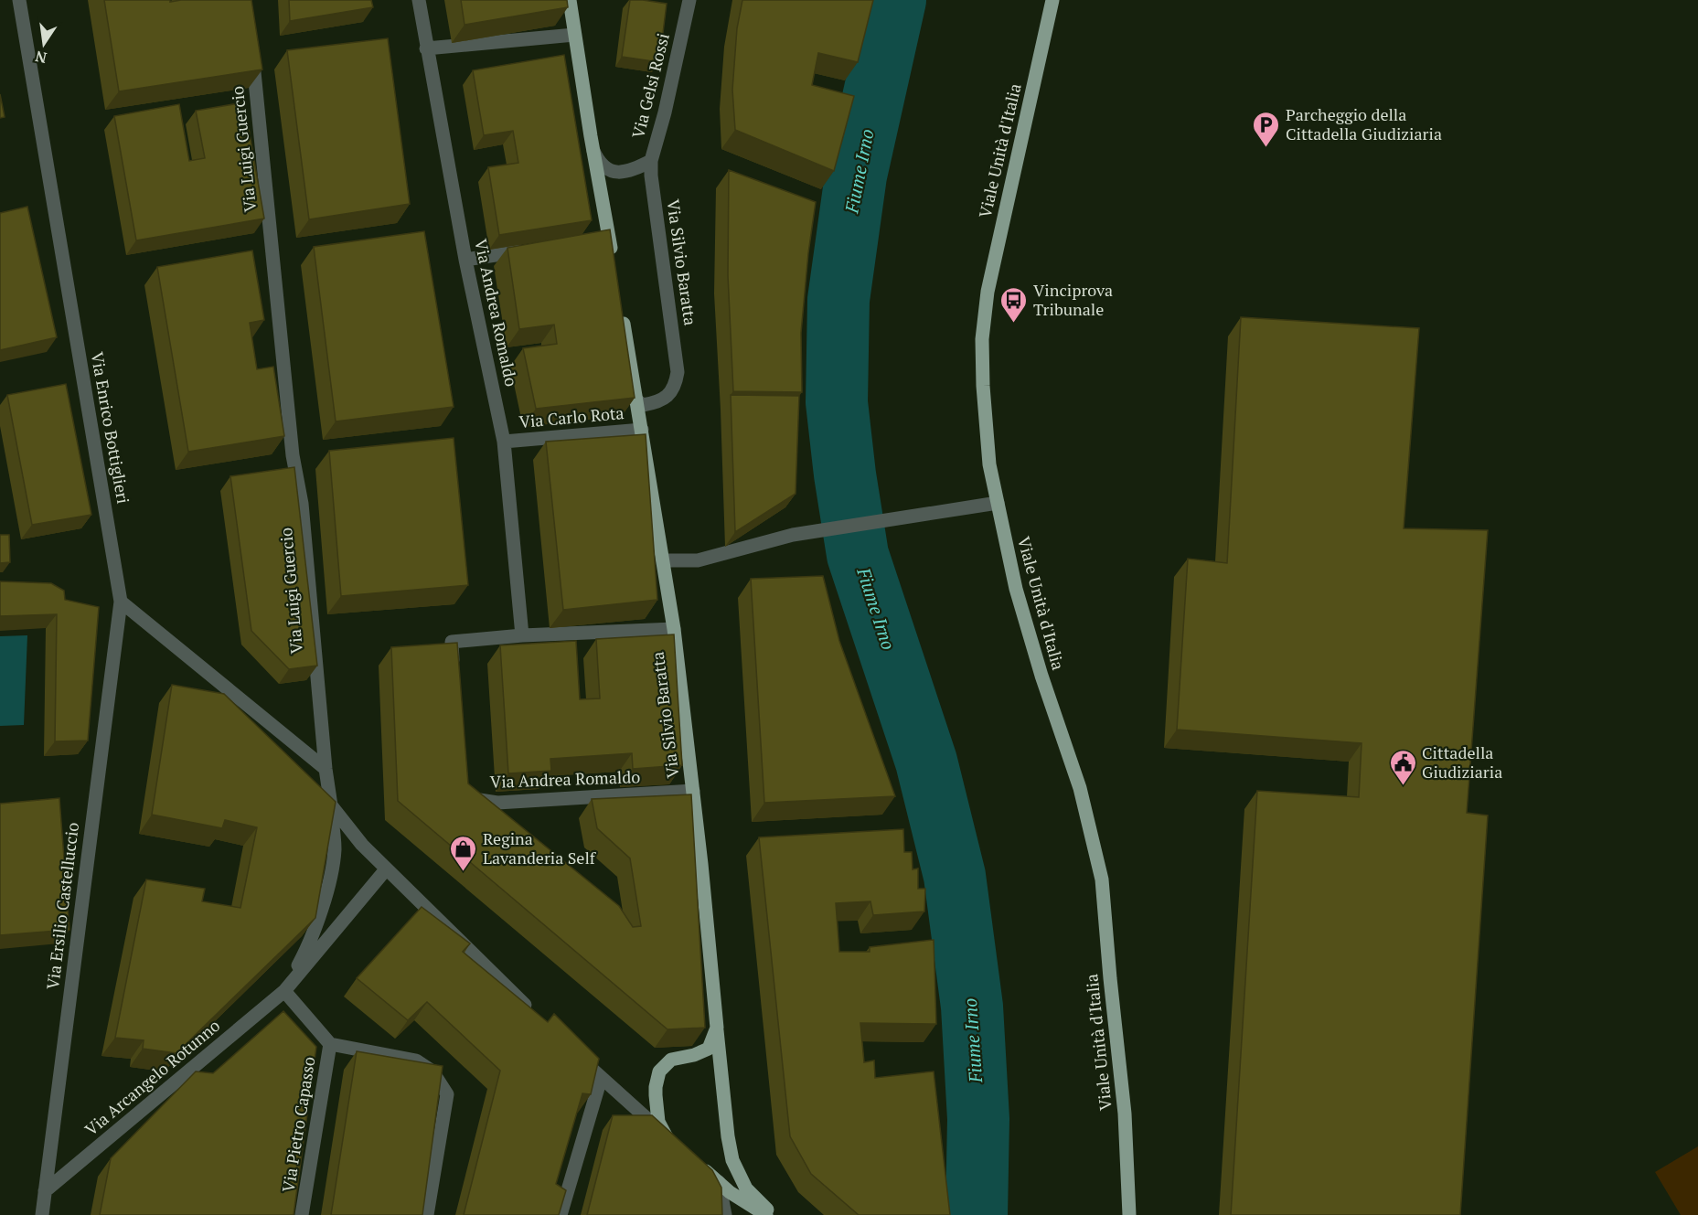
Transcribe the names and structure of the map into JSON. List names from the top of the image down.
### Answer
{
  "streets": {
    "main road": ["Viale Unità d'Italia", "Via Silvio Baratta"],
    "street": [
      "Via Gelsi Rossi",
      "Via Luigi Guercio",
      "Via Andrea Romaldo",
      "Via Carlo Rota",
      "Via Enrico Bottiglieri",
      "Via Ersilio Castelluccio",
      "Via Arcangelo Rotunno",
      "Via Pietro Capasso"
    ]
  },
  "crossings": [
    ["Via Gelsi Rossi", "Via Silvio Baratta"],
    ["Via Silvio Baratta", "Via Andrea Romaldo"],
    ["Via Silvio Baratta", "Via Carlo Rota"],
    ["Via Andrea Romaldo", "Via Carlo Rota"],
    ["Via Enrico Bottiglieri", "Via Ersilio Castelluccio"],
    ["Via Ersilio Castelluccio", "Via Arcangelo Rotunno"],
    ["Via Arcangelo Rotunno", "Via Pietro Capasso"]
  ],
  "water": ["Fiume Irno"],
  "places": {
    "parking": ["Parcheggio della Cittadella Giudiziaria"],
    "bus stop": ["Vinciprova Tribunale"],
    "public building": ["Cittadella Giudiziaria"],
    "shop": ["Regina Lavanderia Self"]
  },
  "north": "bottom"
}
